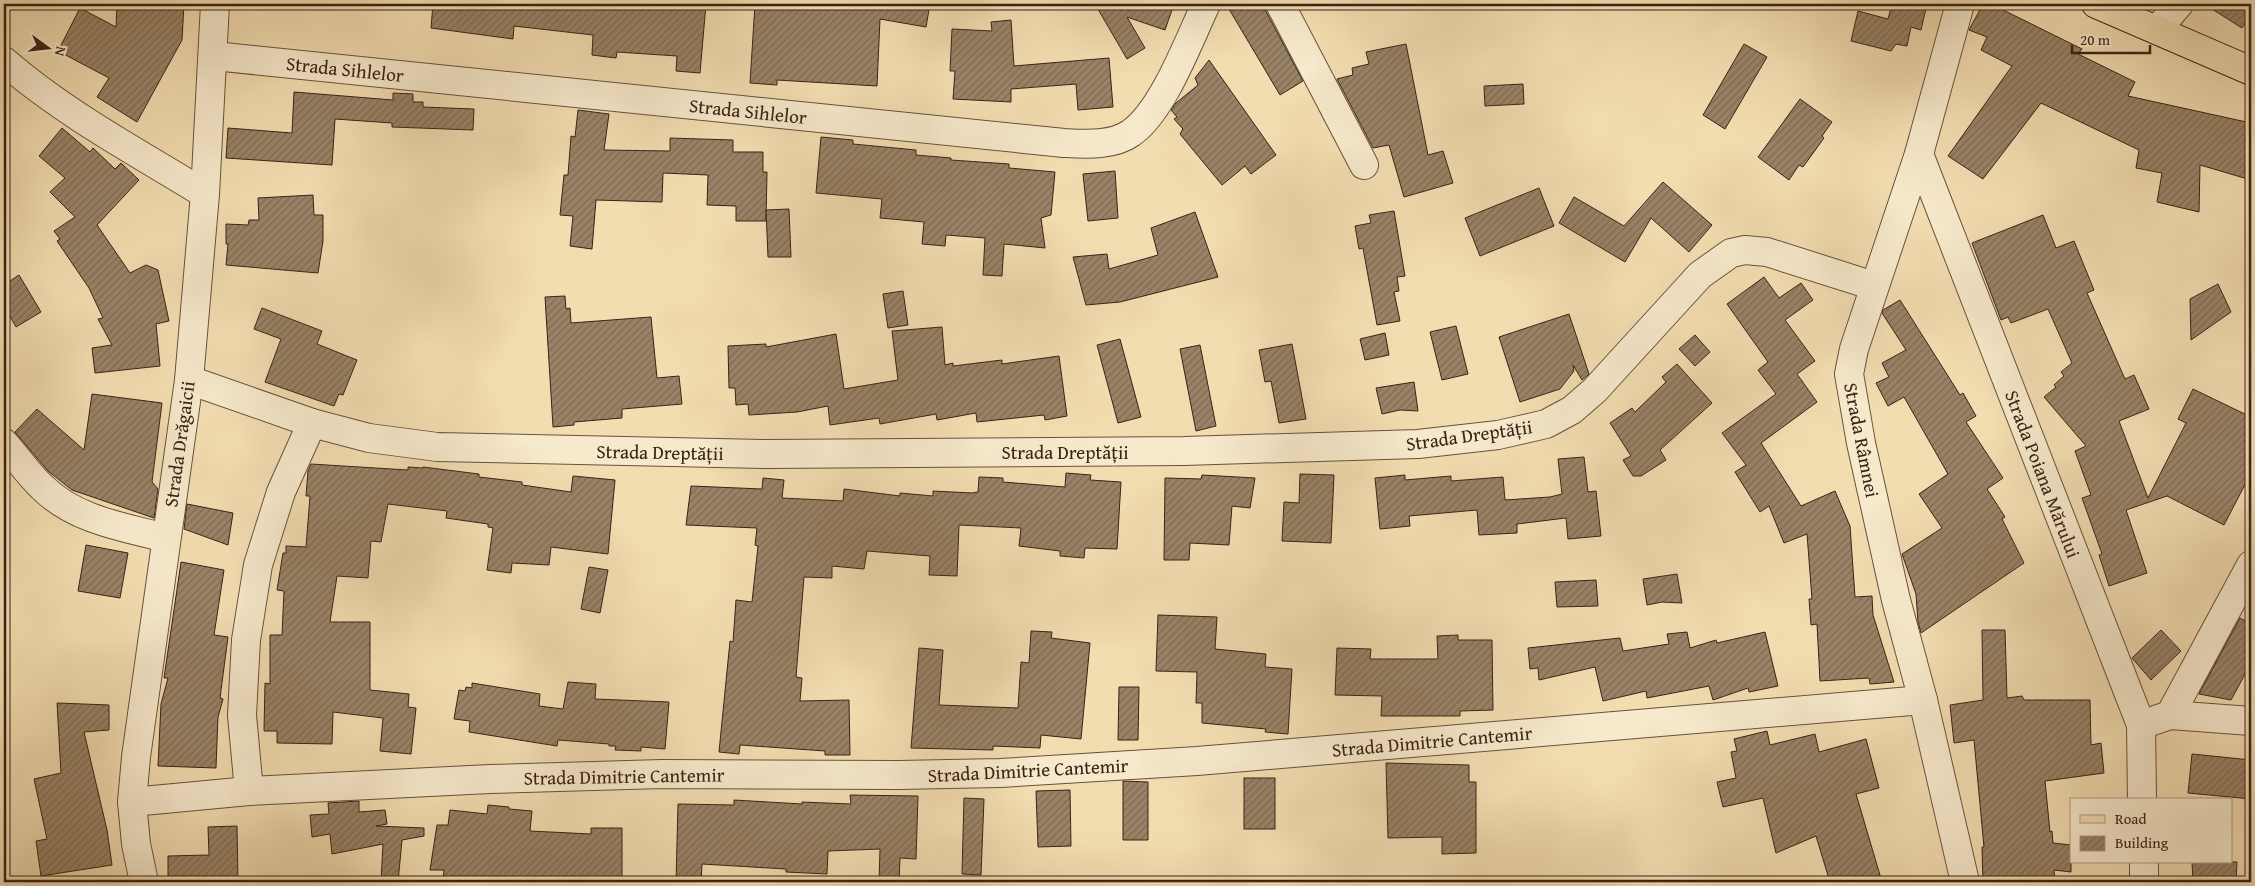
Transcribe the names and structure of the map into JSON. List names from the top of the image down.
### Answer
{
  "streets": {
    "street": [
      "Strada Sihlelor",
      "Strada Dreptății",
      "Strada Râmnei",
      "Strada Drăgaicii",
      "Strada Poiana Mărului",
      "Strada Dimitrie Cantemir"
    ]
  },
  "crossings": [
    ["Strada Sihlelor", "Strada Drăgaicii"],
    ["Strada Dreptății", "Strada Râmnei"],
    ["Strada Dreptății", "Strada Drăgaicii"],
    ["Strada Râmnei", "Strada Poiana Mărului"],
    ["Strada Râmnei", "Strada Dimitrie Cantemir"],
    ["Strada Drăgaicii", "Strada Dimitrie Cantemir"]
  ],
  "legend": ["Road", "Building"],
  "scale_bar": "20 m",
  "north": "right"
}
